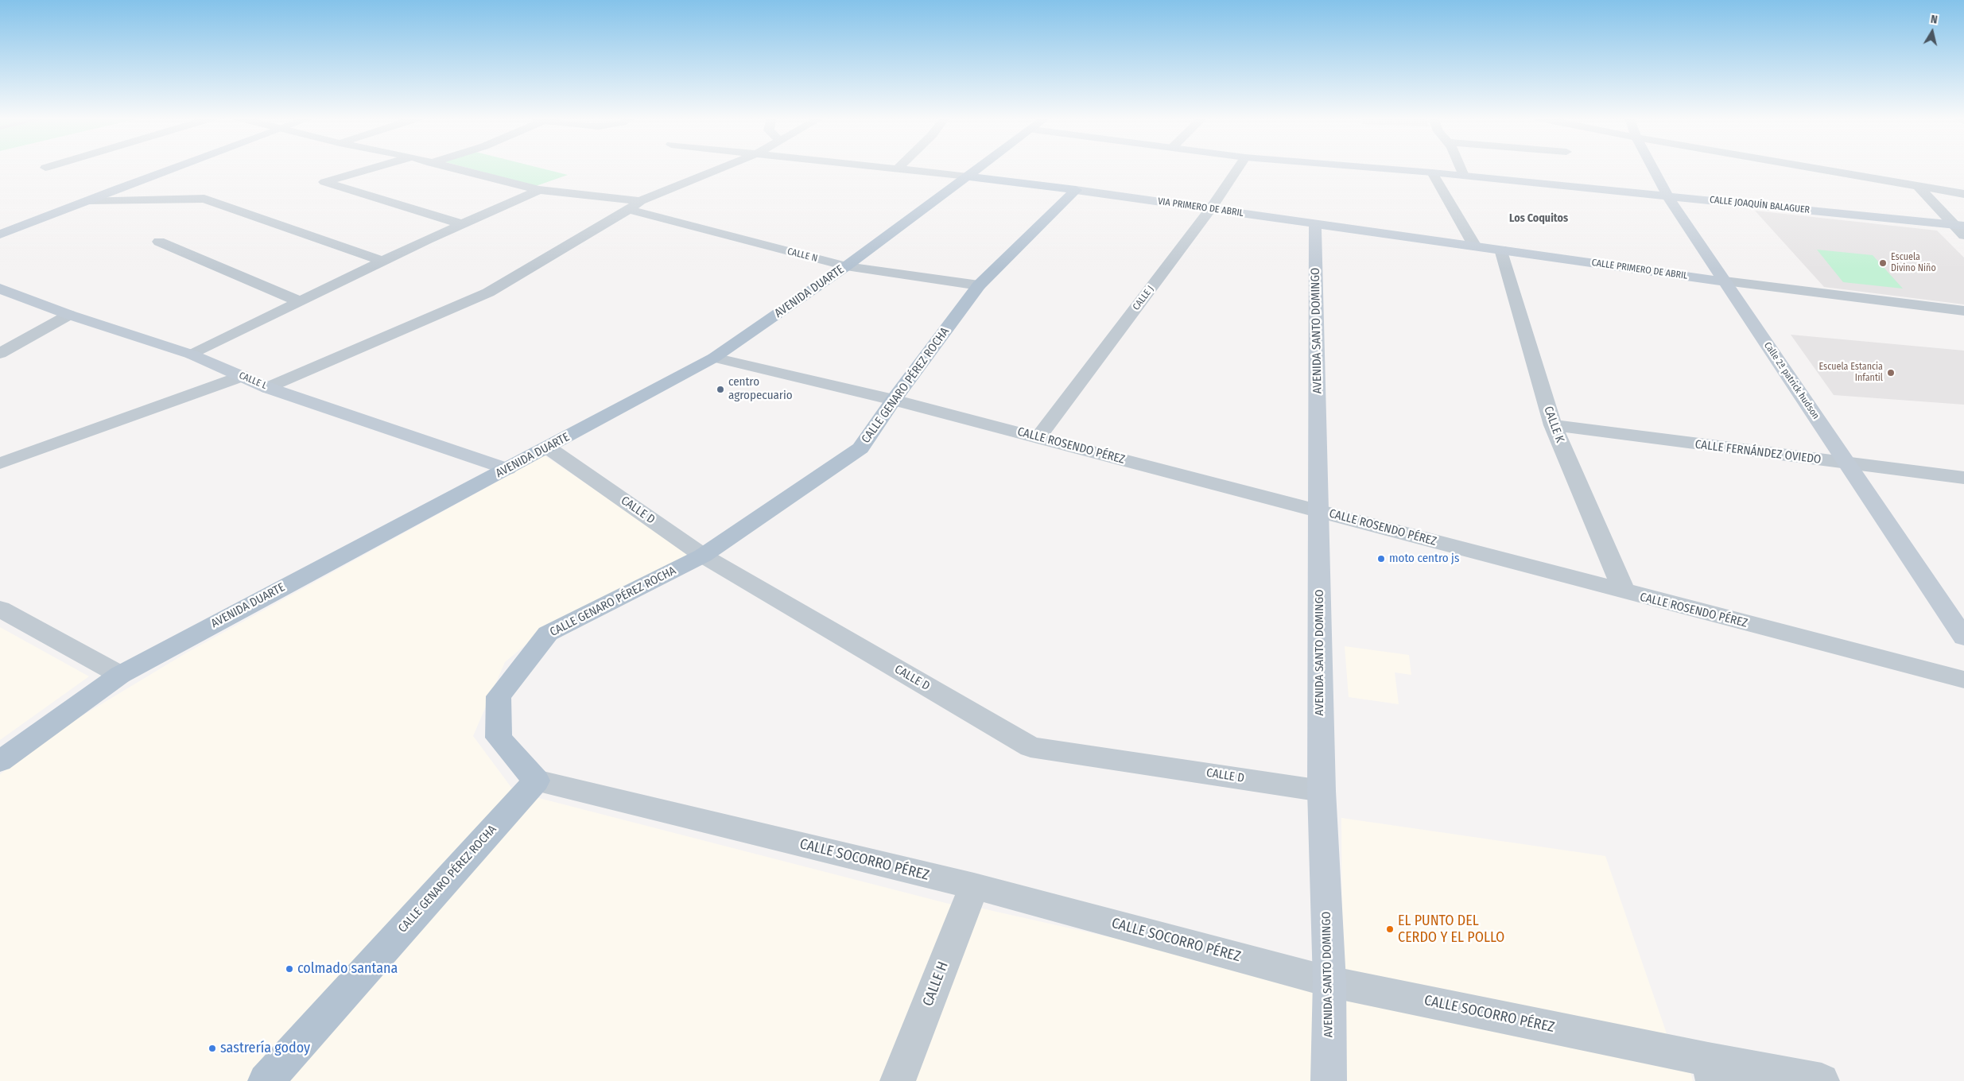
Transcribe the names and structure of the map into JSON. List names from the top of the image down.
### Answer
{
  "streets": {
    "main road": [
      "CALLE JOAQUÍN BALAGUER",
      "VIA PRIMERO DE ABRIL",
      "CALLE PRIMERO DE ABRIL",
      "AVENIDA DUARTE",
      "AVENIDA SANTO DOMINGO",
      "CALLE L",
      "Calle 2ª patrick hudson",
      "CALLE GENARO PÉREZ ROCHA"
    ],
    "street": [
      "CALLE N",
      "CALLE J",
      "CALLE K",
      "CALLE ROSENDO PÉREZ",
      "CALLE FERNÁNDEZ OVIEDO",
      "CALLE D",
      "CALLE SOCORRO PÉREZ",
      "CALLE H"
    ]
  },
  "crossings": [
    ["CALLE JOAQUÍN BALAGUER", "Calle 2ª patrick hudson"],
    ["VIA PRIMERO DE ABRIL", "CALLE PRIMERO DE ABRIL"],
    ["VIA PRIMERO DE ABRIL", "AVENIDA DUARTE"],
    ["VIA PRIMERO DE ABRIL", "CALLE J"],
    ["VIA PRIMERO DE ABRIL", "AVENIDA SANTO DOMINGO"],
    ["VIA PRIMERO DE ABRIL", "CALLE GENARO PÉREZ ROCHA"],
    ["CALLE N", "AVENIDA DUARTE"],
    ["CALLE N", "CALLE GENARO PÉREZ ROCHA"],
    ["CALLE PRIMERO DE ABRIL", "AVENIDA SANTO DOMINGO"],
    ["CALLE PRIMERO DE ABRIL", "Calle 2ª patrick hudson"],
    ["CALLE PRIMERO DE ABRIL", "CALLE K"],
    ["AVENIDA DUARTE", "CALLE L"],
    ["AVENIDA DUARTE", "CALLE ROSENDO PÉREZ"],
    ["AVENIDA DUARTE", "CALLE D"],
    ["CALLE J", "CALLE ROSENDO PÉREZ"],
    ["AVENIDA SANTO DOMINGO", "CALLE ROSENDO PÉREZ"],
    ["AVENIDA SANTO DOMINGO", "CALLE D"],
    ["AVENIDA SANTO DOMINGO", "CALLE SOCORRO PÉREZ"],
    ["Calle 2ª patrick hudson", "CALLE FERNÁNDEZ OVIEDO"],
    ["CALLE GENARO PÉREZ ROCHA", "CALLE ROSENDO PÉREZ"],
    ["CALLE GENARO PÉREZ ROCHA", "CALLE D"],
    ["CALLE GENARO PÉREZ ROCHA", "CALLE SOCORRO PÉREZ"],
    ["CALLE K", "CALLE ROSENDO PÉREZ"],
    ["CALLE K", "CALLE FERNÁNDEZ OVIEDO"],
    ["CALLE SOCORRO PÉREZ", "CALLE H"]
  ],
  "districts": ["Los Coquitos"],
  "places": [
    "Escuela Divino Niño",
    "Escuela Estancia Infantil",
    "centro agropecuario",
    "moto centro js",
    "EL PUNTO DEL CERDO Y EL POLLO",
    "colmado santana",
    "sastrería godoy"
  ],
  "north": "top"
}
